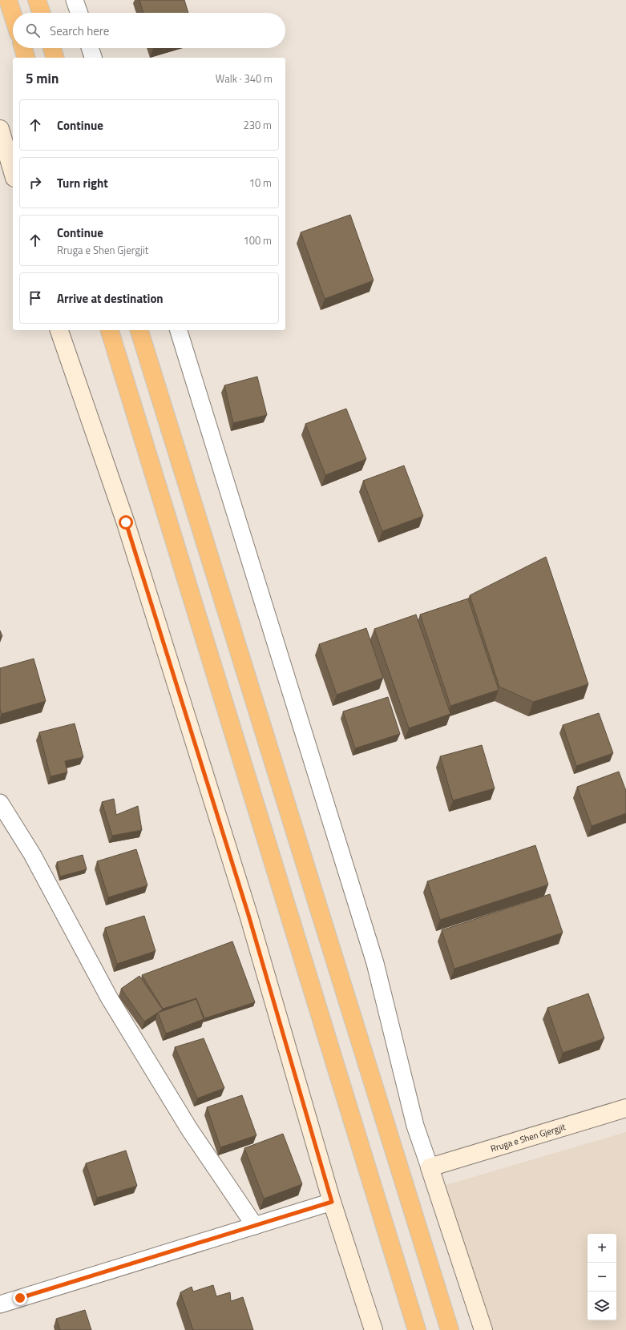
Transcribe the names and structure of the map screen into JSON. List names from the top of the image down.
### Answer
{
  "streets": {
    "street": ["Rruga e Shen Gjergjit"]
  },
  "page": {
    "search": "Search here",
    "heading": ["5 min", "Walk · 340 m"],
    "list": [
      ["Continue", "230 m"],
      ["Turn right", "10 m"],
      ["Continue", "Rruga e Shen Gjergjit", "100 m"],
      "Arrive at destination"
    ],
    "map_buttons": ["+", "−"]
  }
}
